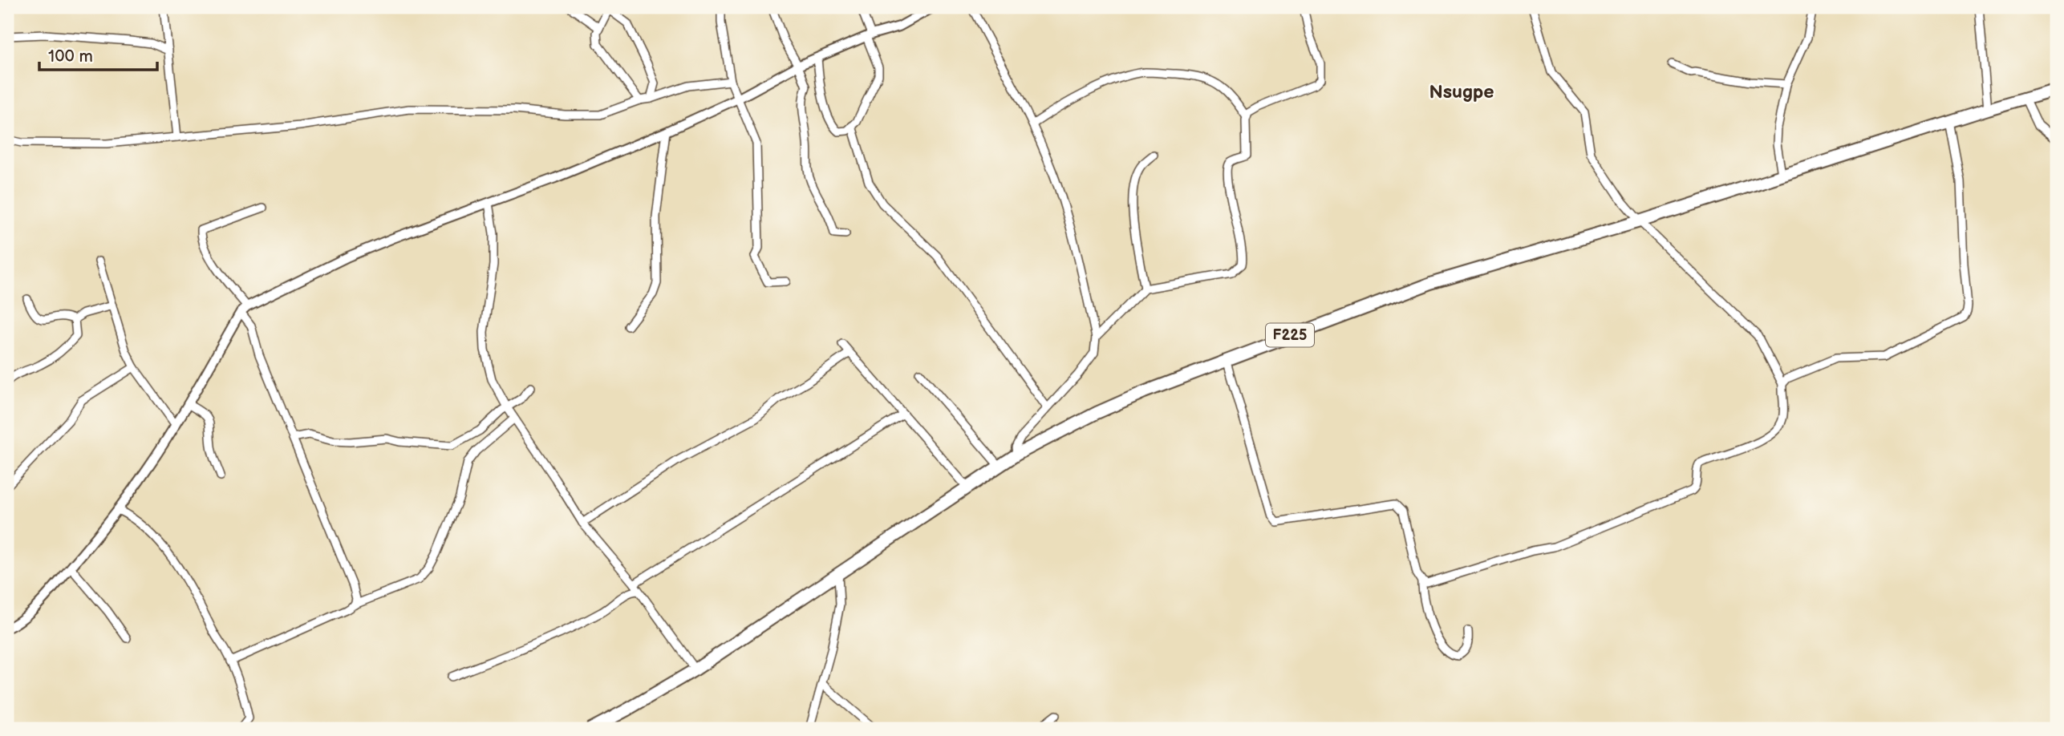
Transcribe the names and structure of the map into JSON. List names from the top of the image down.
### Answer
{
  "streets": {
    "main road": ["F225"]
  },
  "districts": ["Nsugpe"],
  "scale_bar": "100 m"
}
